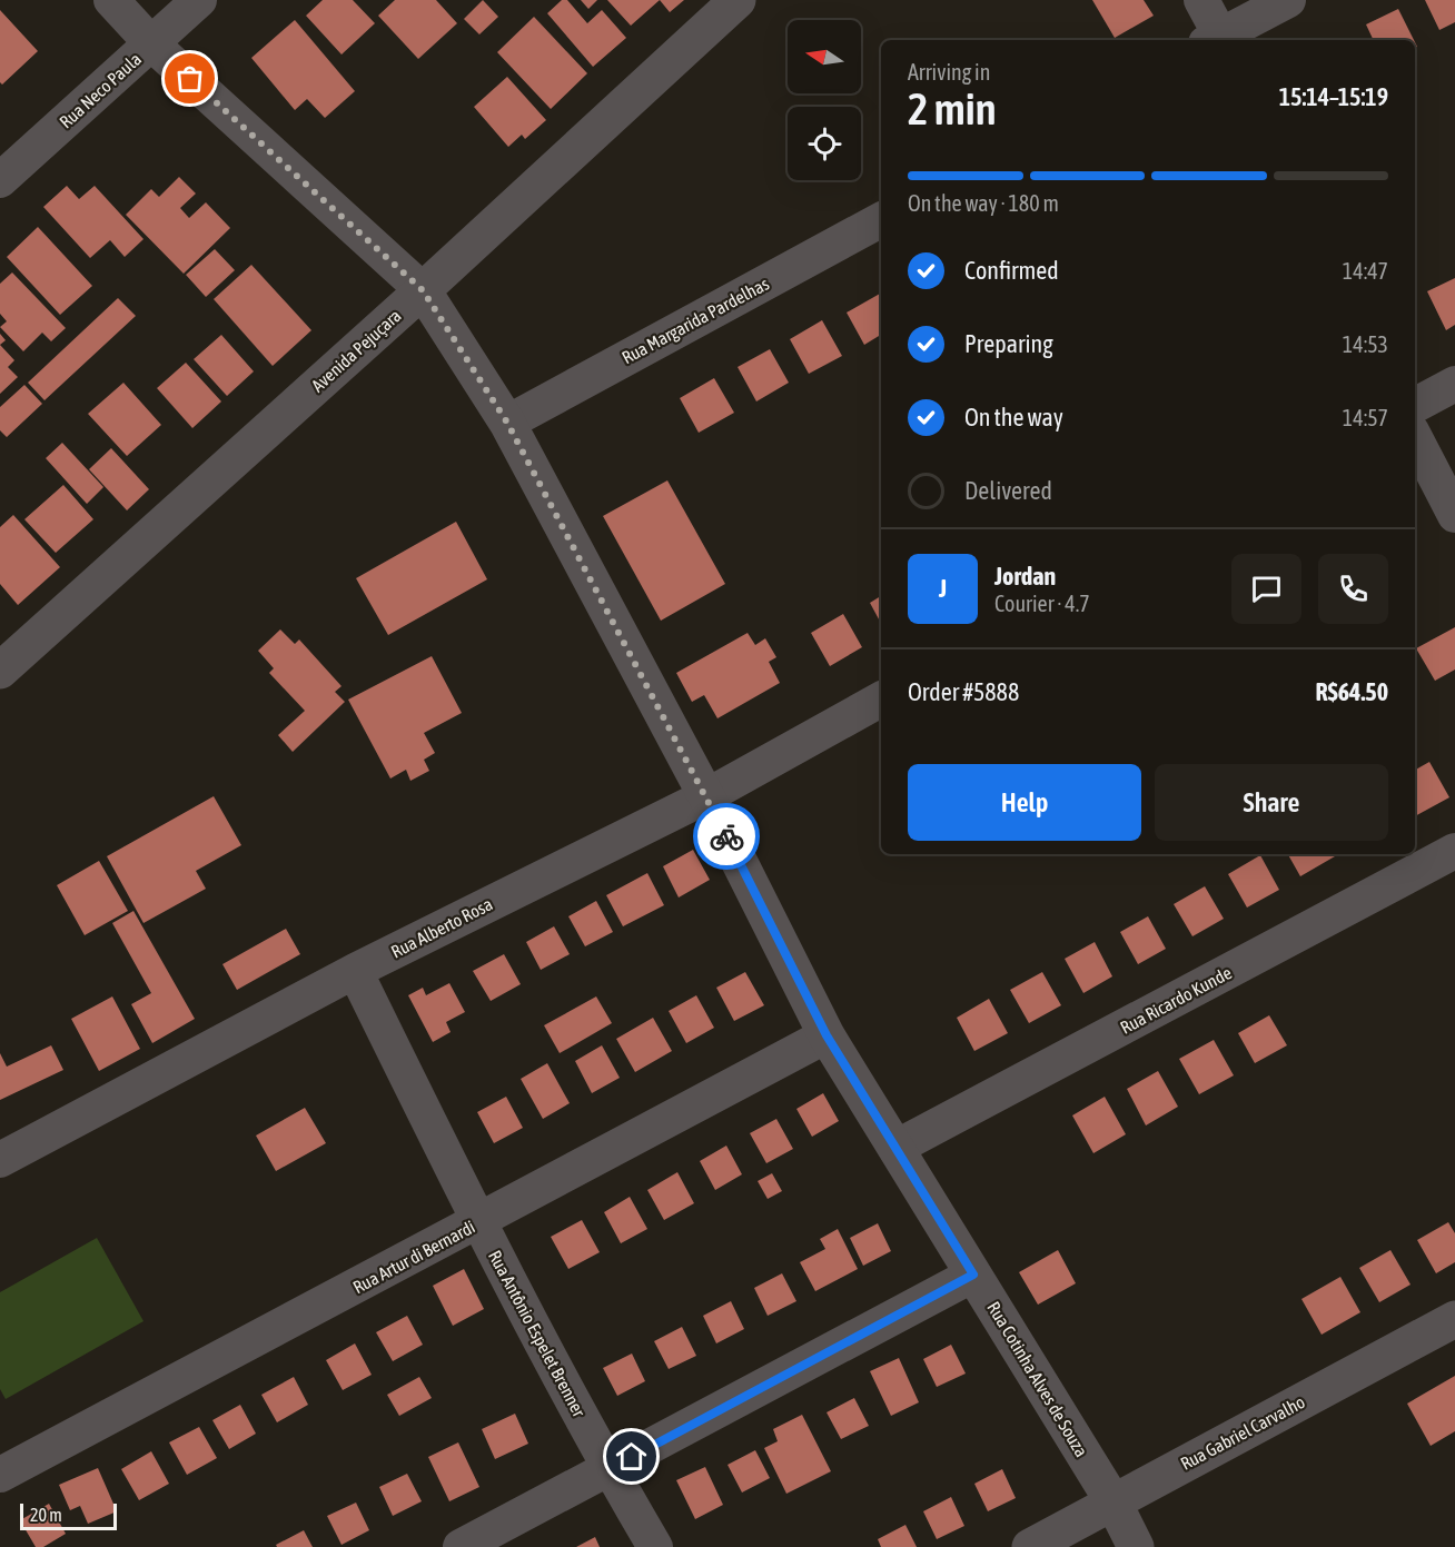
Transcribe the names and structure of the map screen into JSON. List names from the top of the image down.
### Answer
{
  "streets": {
    "street": [
      "Rua Neco Paula",
      "Rua Margarida Pardelhas",
      "Avenida Pejuçara",
      "Rua Alberto Rosa",
      "Rua Ricardo Kunde",
      "Rua Artur di Bernardi",
      "Rua Antônio Espelet Brenner",
      "Rua Cotinha Alves de Souza",
      "Rua Gabriel Carvalho"
    ]
  },
  "crossings": [
    ["Rua Neco Paula", "Rua Cotinha Alves de Souza"],
    ["Rua Margarida Pardelhas", "Rua Cotinha Alves de Souza"],
    ["Avenida Pejuçara", "Rua Cotinha Alves de Souza"],
    ["Rua Alberto Rosa", "Rua Antônio Espelet Brenner"],
    ["Rua Alberto Rosa", "Rua Cotinha Alves de Souza"],
    ["Rua Ricardo Kunde", "Rua Cotinha Alves de Souza"],
    ["Rua Artur di Bernardi", "Rua Antônio Espelet Brenner"],
    ["Rua Artur di Bernardi", "Rua Cotinha Alves de Souza"],
    ["Rua Cotinha Alves de Souza", "Rua Gabriel Carvalho"]
  ],
  "scale_bar": "20 m",
  "north": "left",
  "page": {
    "heading": ["2 min", "Arriving in", "15:14–15:19"],
    "panel": [
      "Jordan",
      "Courier · 4.7",
      "Order #5888",
      "R$64.50"
    ],
    "bar": "On the way · 180 m",
    "list": [
      ["Confirmed", "14:47"],
      ["Preparing", "14:53"],
      ["On the way", "14:57"],
      "Delivered"
    ],
    "round": "J",
    "buttons": ["Help", "Share"],
    "scale": "20 m"
  }
}
